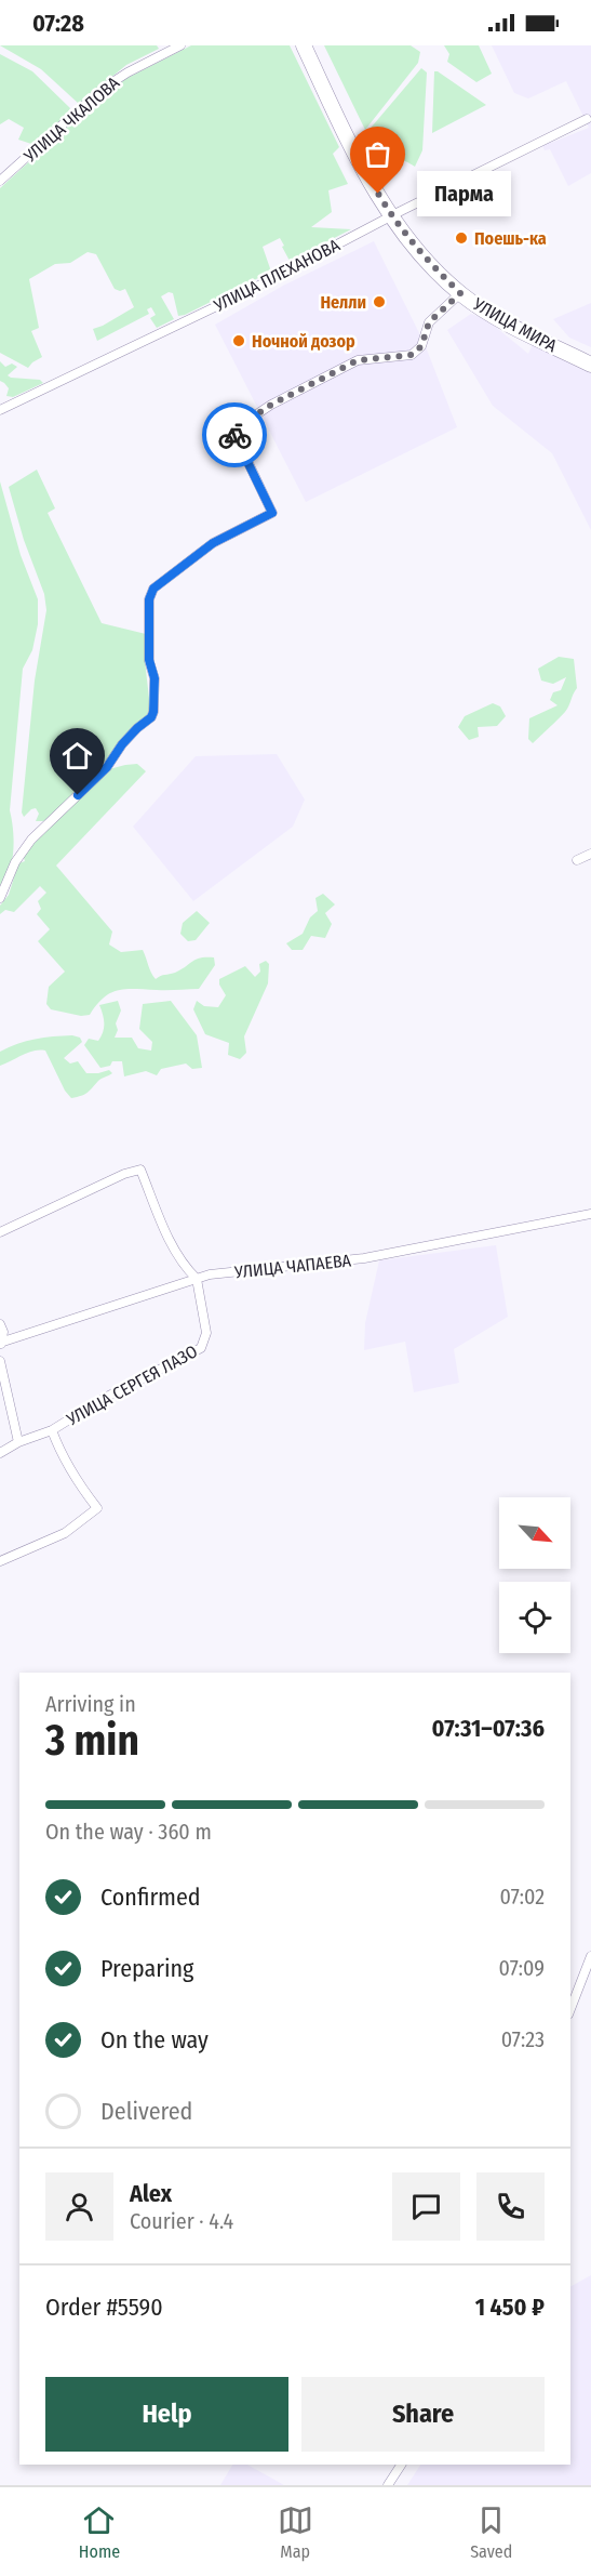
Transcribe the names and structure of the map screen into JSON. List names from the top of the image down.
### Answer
{
  "streets": {
    "highway": ["УЛИЦА МИРА"],
    "street": [
      "УЛИЦА ЧКАЛОВА",
      "УЛИЦА ПЛЕХАНОВА",
      "УЛИЦА ЧАПАЕВА",
      "УЛИЦА СЕРГЕЯ ЛАЗО"
    ]
  },
  "crossings": [
    ["УЛИЦА ПЛЕХАНОВА", "УЛИЦА МИРА"],
    ["УЛИЦА ЧАПАЕВА", "УЛИЦА СЕРГЕЯ ЛАЗО"]
  ],
  "places": [
    "Парма",
    "Поешь-ка",
    "Нелли",
    "Ночной дозор"
  ],
  "north": "bottom right",
  "page": {
    "status": "07:28",
    "bubble": "Парма",
    "heading": ["3 min", "Arriving in", "07:31–07:36"],
    "panel": [
      "Alex",
      "Courier · 4.4",
      "Order #5590",
      "1 450 ₽"
    ],
    "bar": "On the way · 360 m",
    "list": [
      ["Confirmed", "07:02"],
      ["Preparing", "07:09"],
      ["On the way", "07:23"],
      "Delivered"
    ],
    "buttons": ["Help", "Share"],
    "tabs": ["Home", "Map", "Saved"]
  }
}
